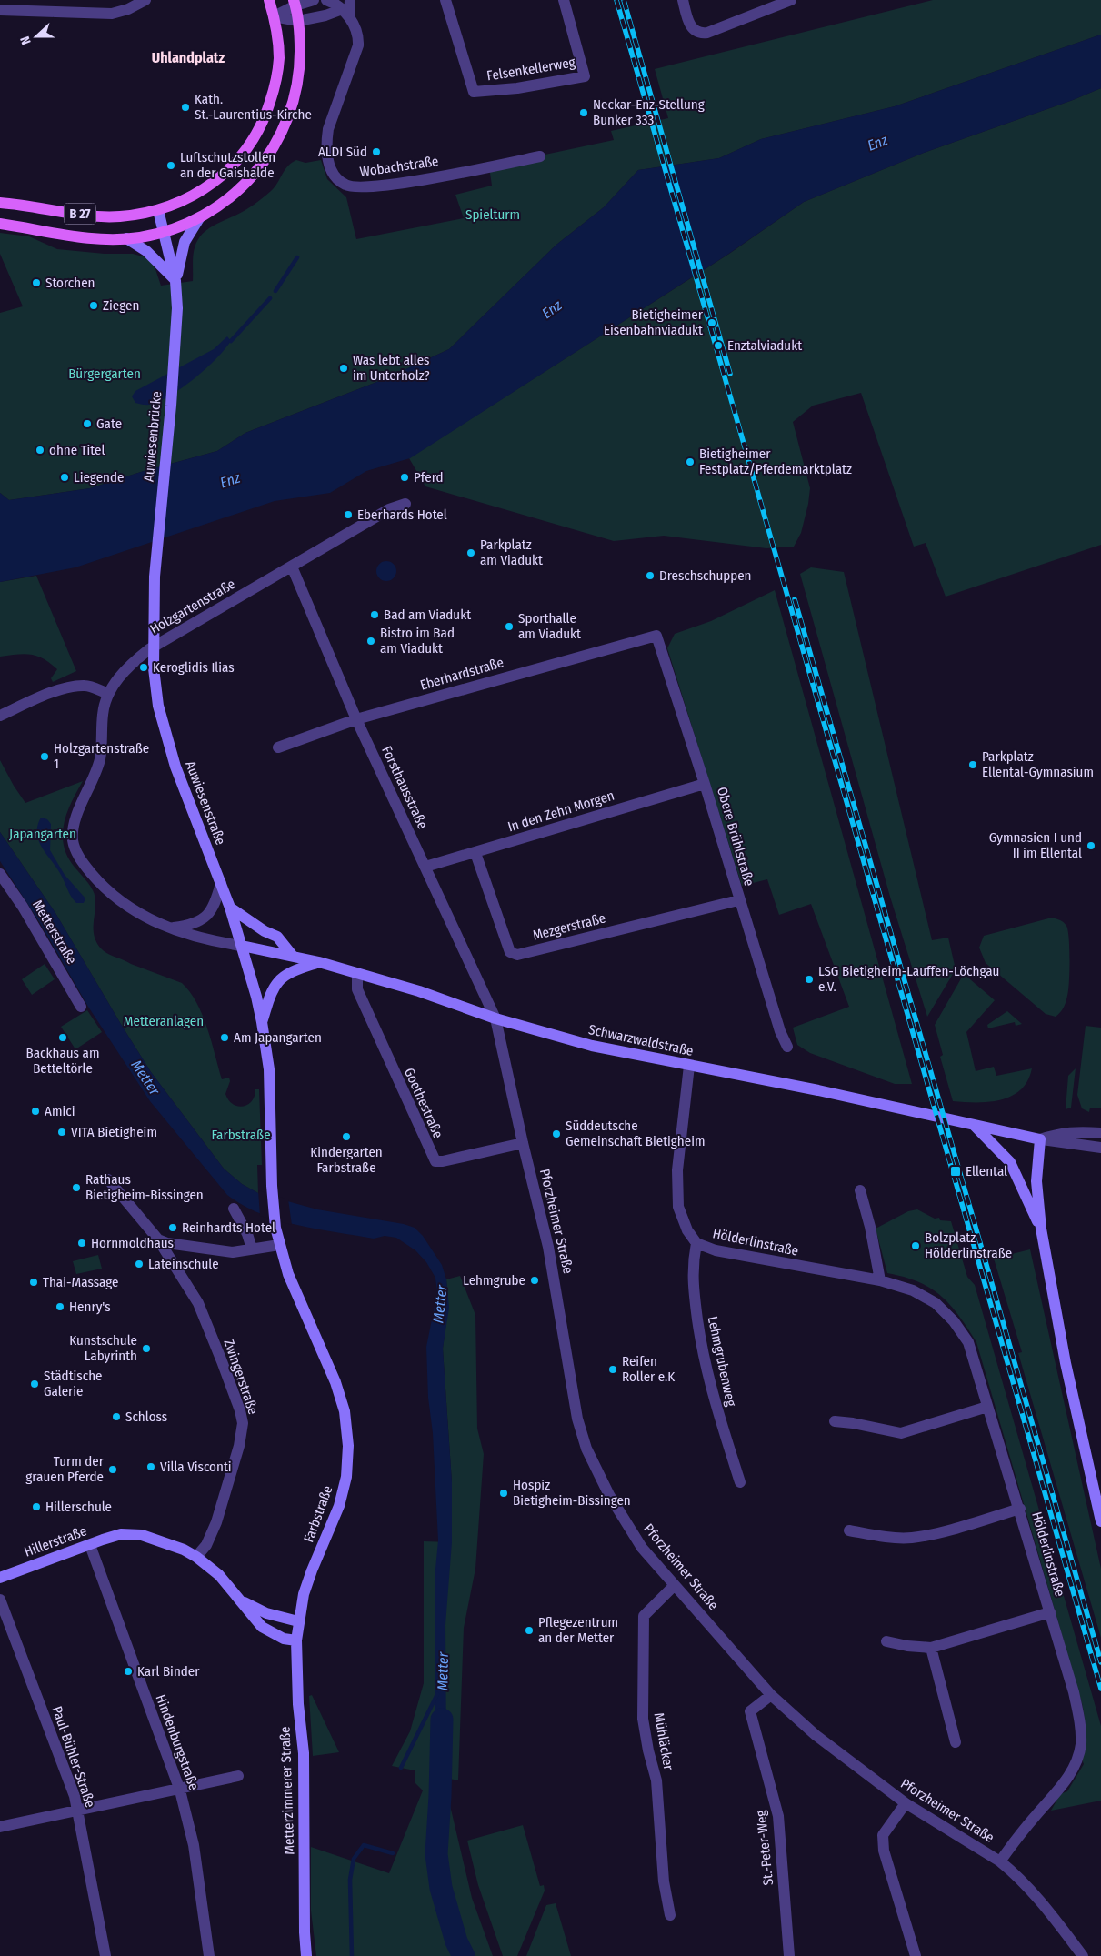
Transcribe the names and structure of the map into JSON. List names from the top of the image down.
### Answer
{
  "streets": {
    "main road": [
      "B 27",
      "Auwiesenbrücke",
      "Auwiesenstraße",
      "Schwarzwaldstraße",
      "Farbstraße",
      "Hillerstraße",
      "Metterzimmerer Straße"
    ],
    "street": [
      "Felsenkellerweg",
      "Wobachstraße",
      "Holzgartenstraße",
      "Eberhardstraße",
      "Forsthausstraße",
      "In den Zehn Morgen",
      "Obere Brühlstraße",
      "Mezgerstraße",
      "Metterstraße",
      "Goethestraße",
      "Pforzheimer Straße",
      "Hölderlinstraße",
      "Lehmgrubenweg",
      "Zwingerstraße",
      "Mühläcker",
      "Hindenburgstraße",
      "Paul-Bühler-Straße",
      "St.-Peter-Weg"
    ]
  },
  "crossings": [
    ["B 27", "Auwiesenbrücke"],
    ["Auwiesenbrücke", "Auwiesenstraße"],
    ["Holzgartenstraße", "Forsthausstraße"],
    ["Eberhardstraße", "Forsthausstraße"],
    ["Eberhardstraße", "Obere Brühlstraße"],
    ["Forsthausstraße", "In den Zehn Morgen"],
    ["Forsthausstraße", "Schwarzwaldstraße"],
    ["Forsthausstraße", "Pforzheimer Straße"],
    ["Auwiesenstraße", "Schwarzwaldstraße"],
    ["Auwiesenstraße", "Farbstraße"],
    ["In den Zehn Morgen", "Obere Brühlstraße"],
    ["In den Zehn Morgen", "Mezgerstraße"],
    ["Obere Brühlstraße", "Mezgerstraße"],
    ["Schwarzwaldstraße", "Goethestraße"],
    ["Schwarzwaldstraße", "Pforzheimer Straße"],
    ["Schwarzwaldstraße", "Hölderlinstraße"],
    ["Schwarzwaldstraße", "Farbstraße"],
    ["Goethestraße", "Pforzheimer Straße"],
    ["Pforzheimer Straße", "Hölderlinstraße"],
    ["Pforzheimer Straße", "Mühläcker"],
    ["Pforzheimer Straße", "St.-Peter-Weg"],
    ["Hölderlinstraße", "Lehmgrubenweg"],
    ["Zwingerstraße", "Hillerstraße"],
    ["Farbstraße", "Metterzimmerer Straße"],
    ["Hillerstraße", "Hindenburgstraße"]
  ],
  "districts": ["Uhlandplatz"],
  "water": ["Enz", "Metter"],
  "parks": [
    "Spielturm",
    "Bürgergarten",
    "Japangarten",
    "Metteranlagen",
    "Farbstraße"
  ],
  "places": {
    "other": [
      "Kath. St.-Laurentius-Kirche",
      "Neckar-Enz-Stellung Bunker 333",
      "ALDI Süd",
      "Luftschutzstollen an der Gaishalde",
      "Storchen",
      "Ziegen",
      "Bietigheimer Eisenbahnviadukt",
      "Enztalviadukt",
      "Was lebt alles im Unterholz?",
      "Gate",
      "ohne Titel",
      "Bietigheimer Festplatz/Pferdemarktplatz",
      "Liegende",
      "Pferd",
      "Eberhards Hotel",
      "Parkplatz am Viadukt",
      "Dreschschuppen",
      "Bad am Viadukt",
      "Sporthalle am Viadukt",
      "Bistro im Bad am Viadukt",
      "Keroglidis Ilias",
      "Holzgartenstraße 1",
      "Parkplatz Ellental-Gymnasium",
      "Gymnasien I und II im Ellental",
      "LSG Bietigheim-Lauffen-Löchgau e.V.",
      "Backhaus am Betteltörle",
      "Am Japangarten",
      "Amici",
      "VITA Bietigheim",
      "Süddeutsche Gemeinschaft Bietigheim",
      "Kindergarten Farbstraße",
      "Rathaus Bietigheim-Bissingen",
      "Reinhardts Hotel",
      "Hornmoldhaus",
      "Bolzplatz Hölderlinstraße",
      "Lateinschule",
      "Lehmgrube",
      "Thai-Massage",
      "Henry's",
      "Kunstschule Labyrinth",
      "Reifen Roller e.K",
      "Städtische Galerie",
      "Schloss",
      "Villa Visconti",
      "Turm der grauen Pferde",
      "Hospiz Bietigheim-Bissingen",
      "Hillerschule",
      "Pflegezentrum an der Metter",
      "Karl Binder"
    ],
    "transit": ["Ellental"]
  },
  "north": "left"
}
